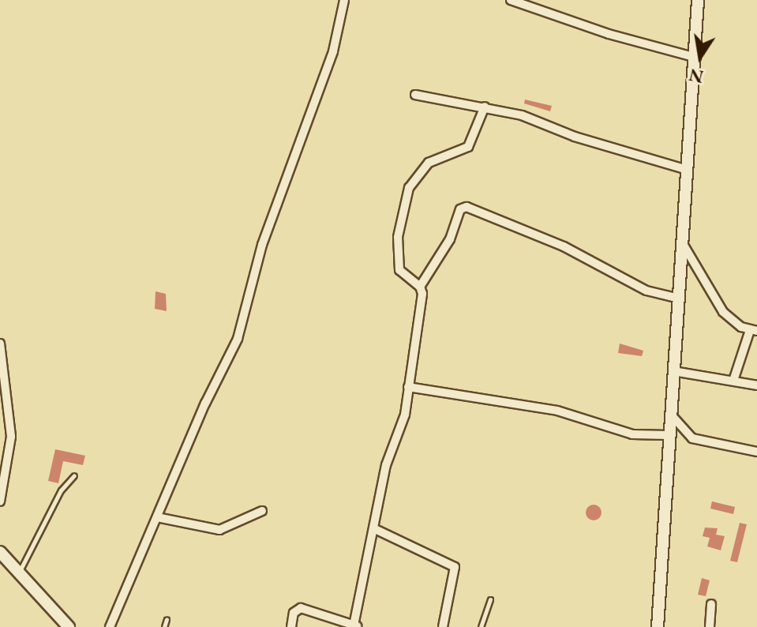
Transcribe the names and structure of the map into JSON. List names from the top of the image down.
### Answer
{
  "north": "bottom"
}
